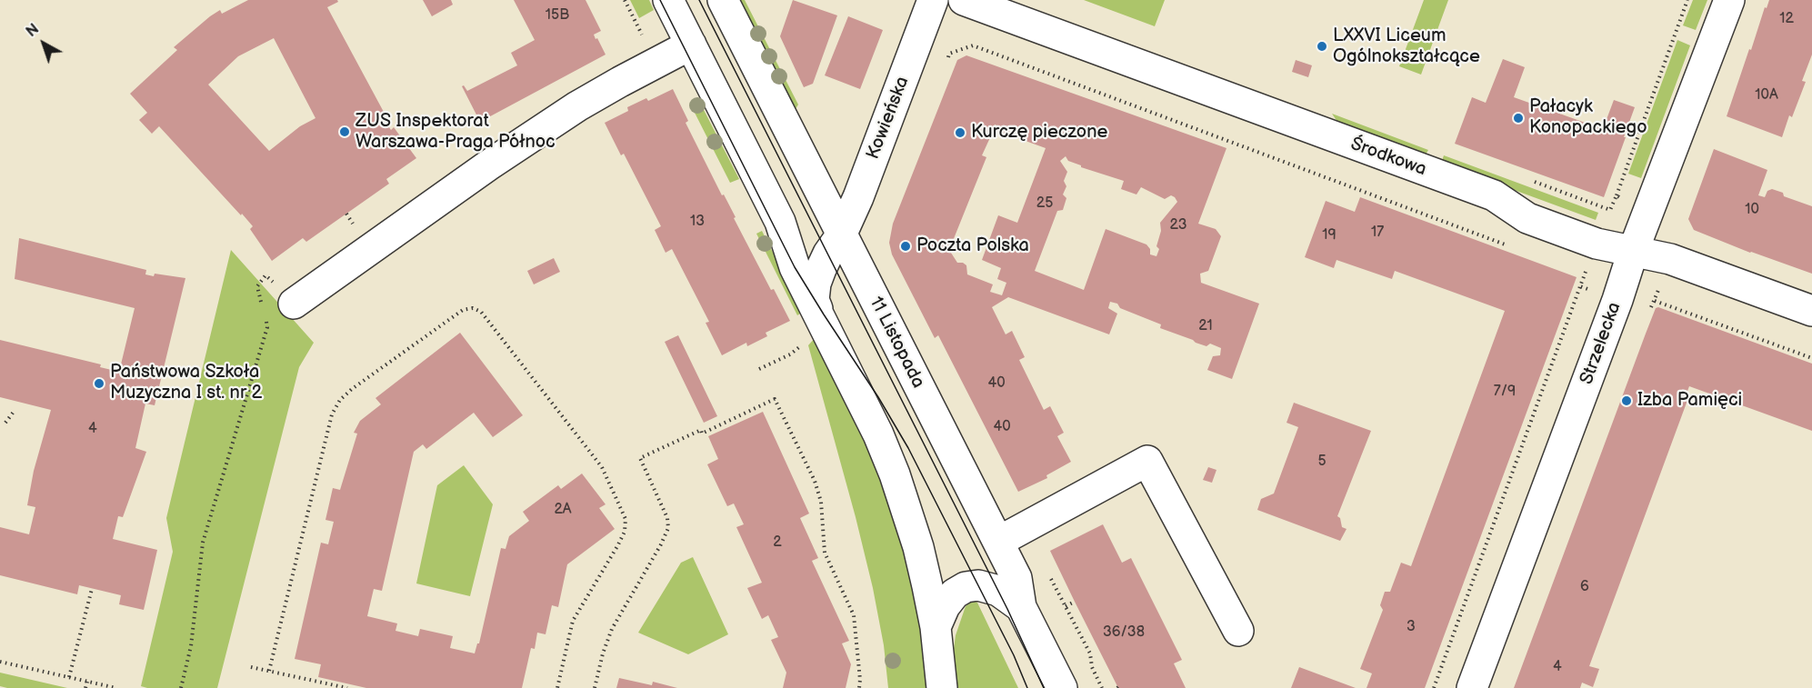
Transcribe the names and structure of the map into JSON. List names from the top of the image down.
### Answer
{
  "streets": {
    "street": [
      "Kowieńska",
      "Środkowa",
      "11 Listopada",
      "Strzelecka"
    ]
  },
  "crossings": [
    ["Kowieńska", "11 Listopada"],
    ["Środkowa", "Strzelecka"]
  ],
  "places": [
    "LXXVI Liceum Ogólnokształcące",
    "Pałacyk Konopackiego",
    "ZUS Inspektorat Warszawa-Praga Północ",
    "Kurczę pieczone",
    "Poczta Polska",
    "Państwowa Szkoła Muzyczna I st. nr 2",
    "Izba Pamięci"
  ],
  "house_numbers": [
    "15B",
    "12",
    "10A",
    "25",
    "10",
    "13",
    "23",
    "17",
    "19",
    "21",
    "40",
    "7/9",
    "40",
    "4",
    "5",
    "2A",
    "2",
    "6",
    "3",
    "36/38",
    "4"
  ],
  "north": "top left"
}
